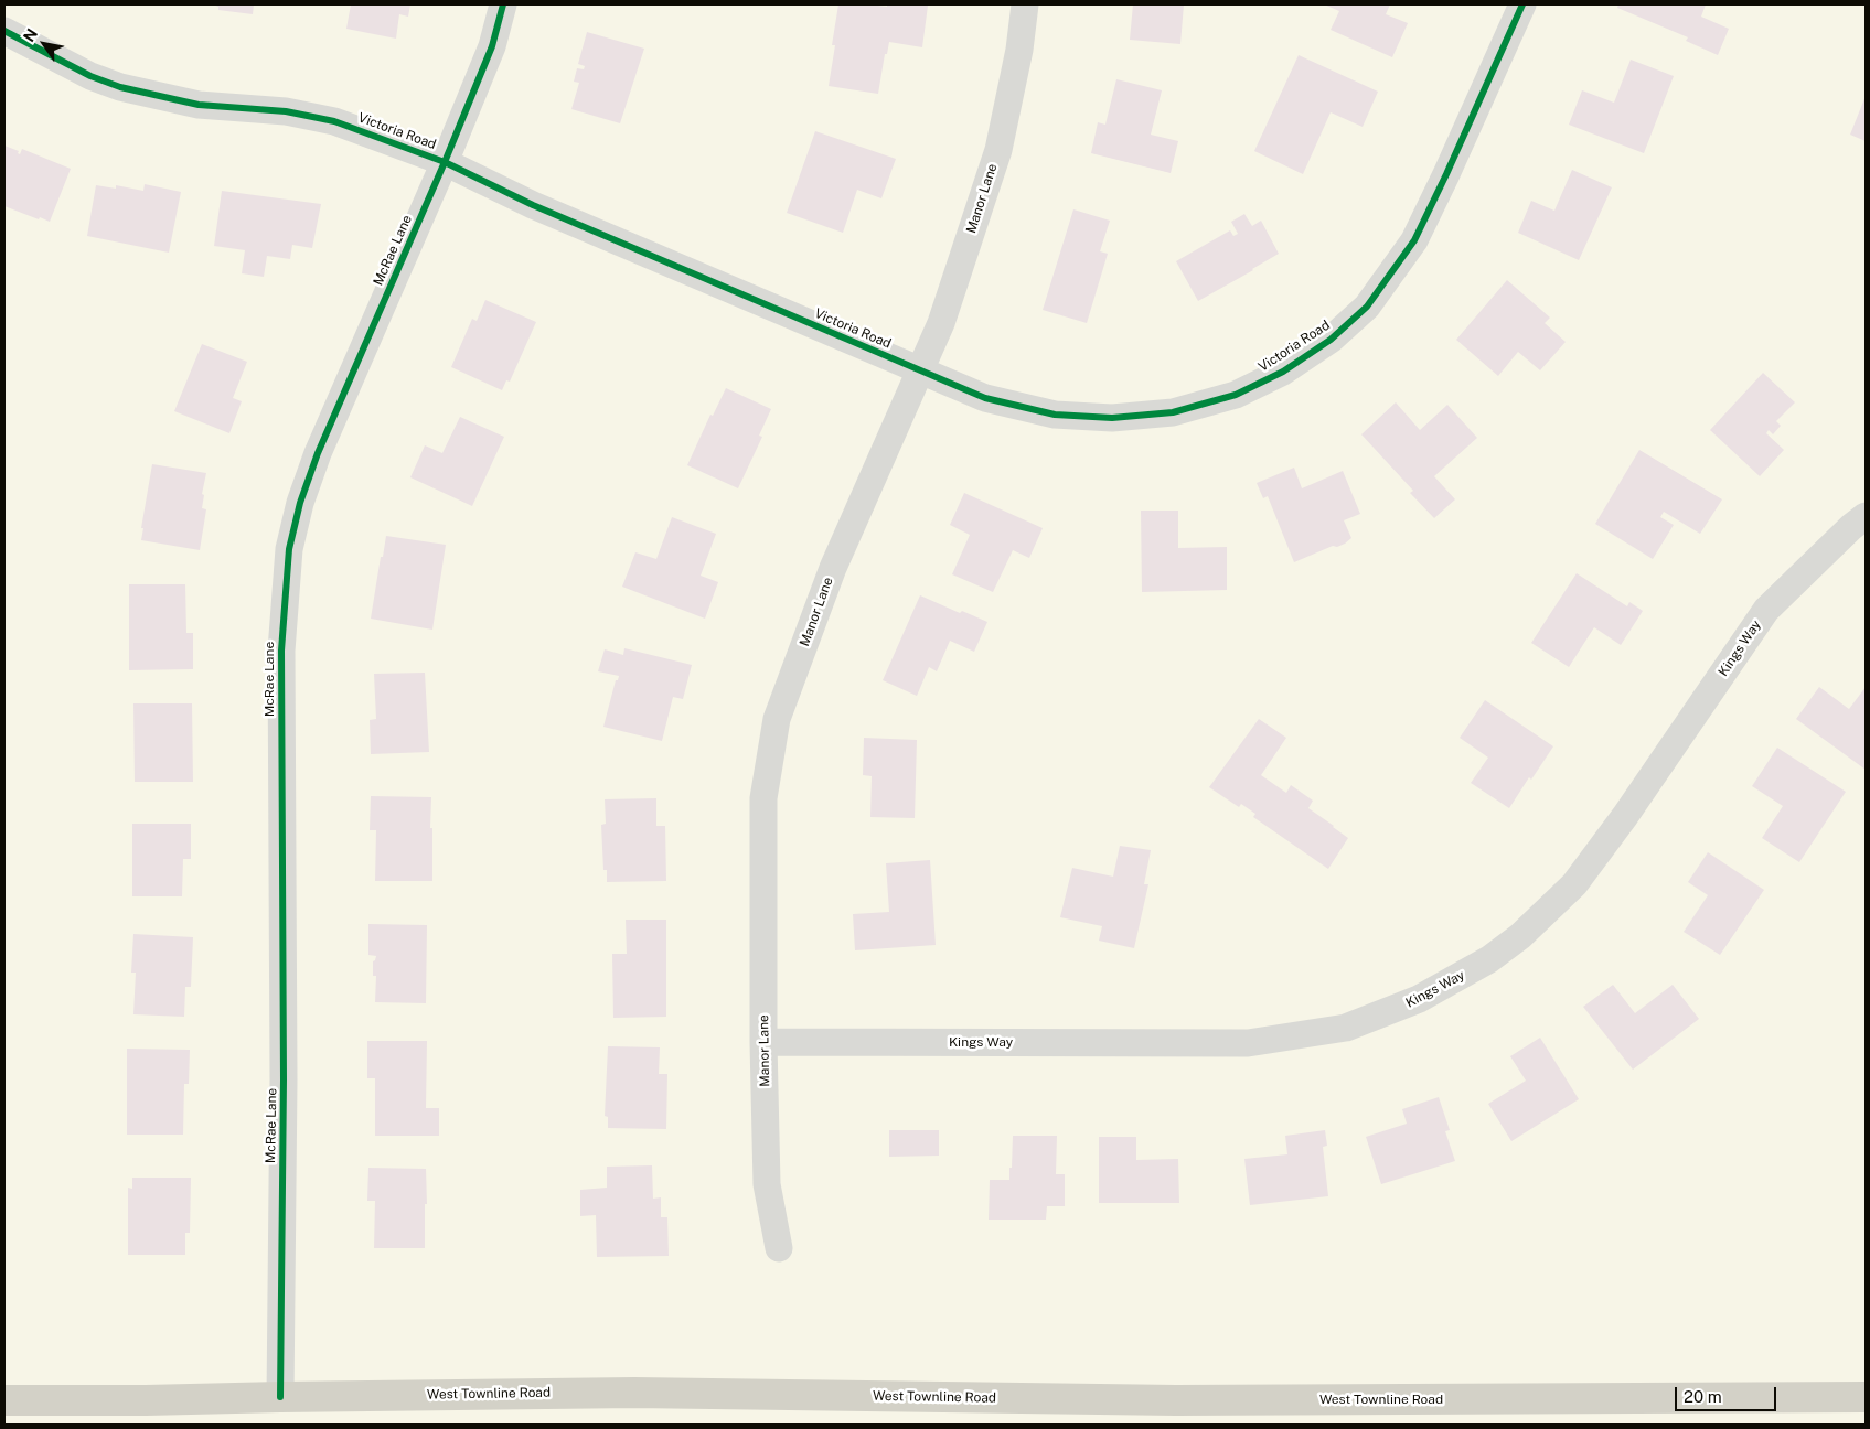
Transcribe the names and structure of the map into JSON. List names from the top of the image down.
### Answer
{
  "streets": {
    "main road": ["West Townline Road"],
    "street": [
      "Victoria Road",
      "Manor Lane",
      "McRae Lane",
      "Kings Way"
    ]
  },
  "crossings": [
    ["Victoria Road", "Manor Lane"],
    ["Victoria Road", "McRae Lane"],
    ["Manor Lane", "Kings Way"],
    ["McRae Lane", "West Townline Road"]
  ],
  "scale_bar": "20 m",
  "north": "top left"
}
